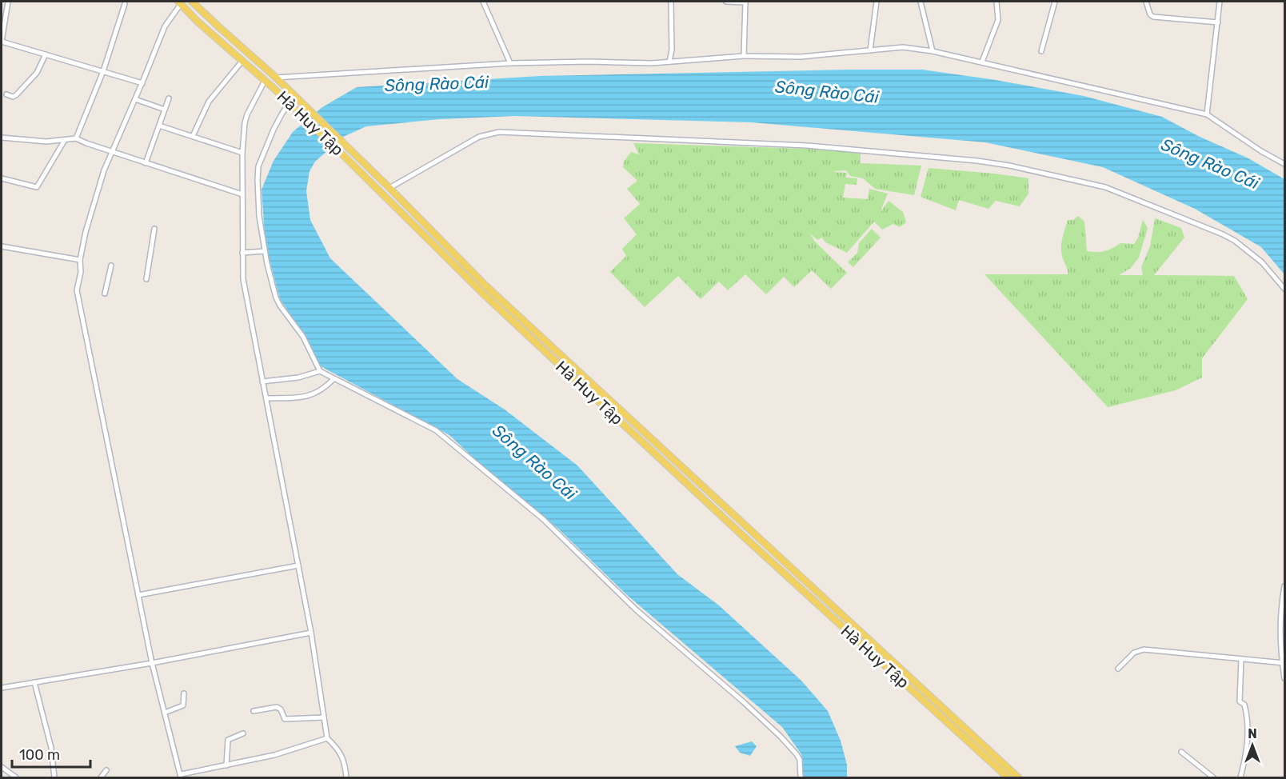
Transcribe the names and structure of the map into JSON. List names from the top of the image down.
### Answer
{
  "streets": {
    "main road": ["Hà Huy Tập"]
  },
  "water": ["Sông Rào Cái"],
  "scale_bar": "100 m",
  "north": "top"
}
